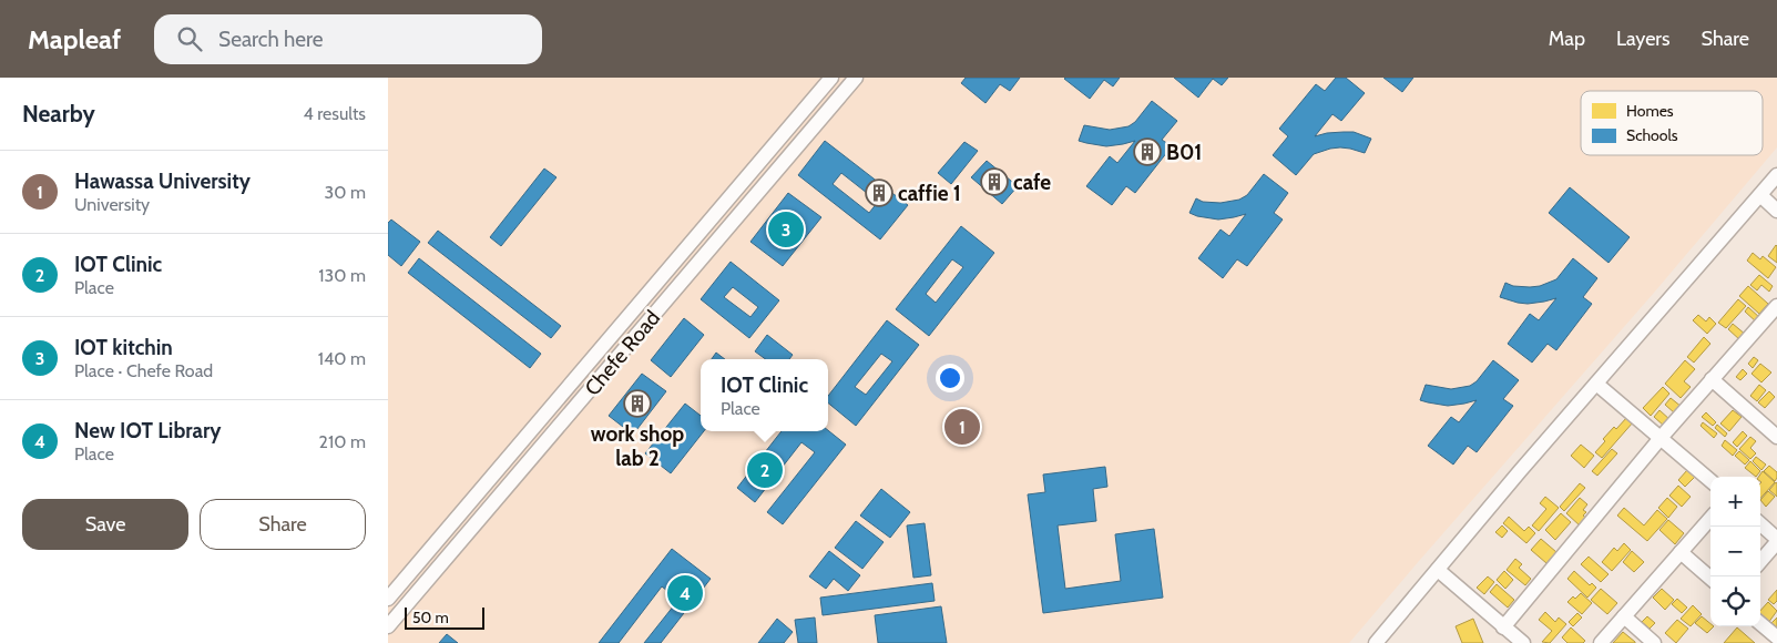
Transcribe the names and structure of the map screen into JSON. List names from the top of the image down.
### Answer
{
  "streets": {
    "street": ["Chefe Road"]
  },
  "places": {
    "building": [
      "B01",
      "cafe",
      "caffie 1",
      "work shop lab 2"
    ]
  },
  "legend": ["Homes", "Schools"],
  "scale_bar": "50 m",
  "page": {
    "header": "Mapleaf",
    "search": "Search here",
    "nav": ["Map", "Layers", "Share"],
    "heading": ["Nearby", "4 results"],
    "list": [
      {
        "mark": "1",
        "name": "Hawassa University",
        "note": "University",
        "value": "30 m"
      },
      {
        "mark": "2",
        "name": "IOT Clinic",
        "note": "Place",
        "value": "130 m"
      },
      {
        "mark": "3",
        "name": "IOT kitchin",
        "note": "Place · Chefe Road",
        "value": "140 m"
      },
      {
        "mark": "4",
        "name": "New IOT Library",
        "note": "Place",
        "value": "210 m"
      }
    ],
    "pins": [
      "3",
      "1",
      "2",
      "4"
    ],
    "popup": ["IOT Clinic", "Place"],
    "map_buttons": ["+", "−"],
    "buttons": ["Save", "Share"],
    "scale": "50 m"
  }
}
